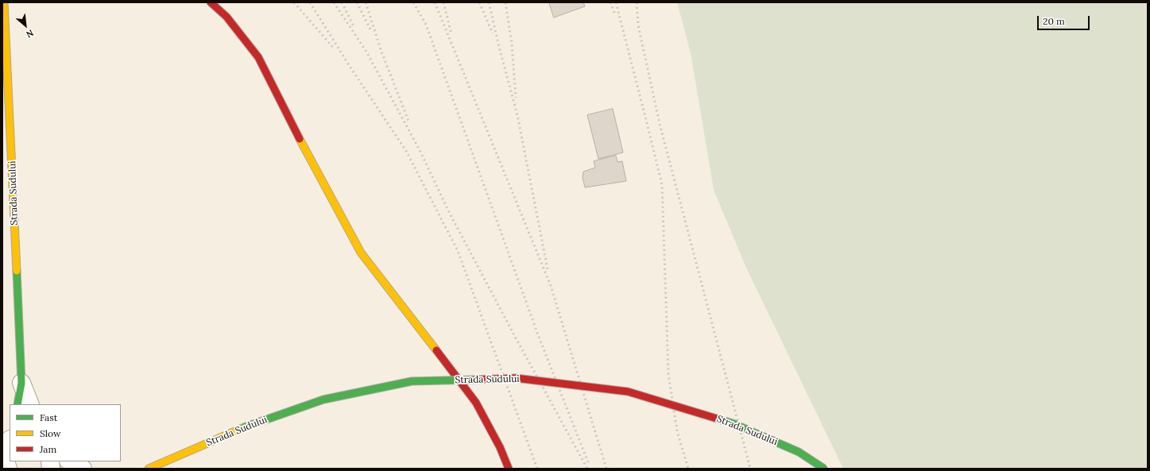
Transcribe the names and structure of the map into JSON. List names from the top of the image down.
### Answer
{
  "streets": {
    "street": ["Strada Sudului"]
  },
  "legend": ["Fast", "Slow", "Jam"],
  "scale_bar": "20 m",
  "north": "bottom right"
}
